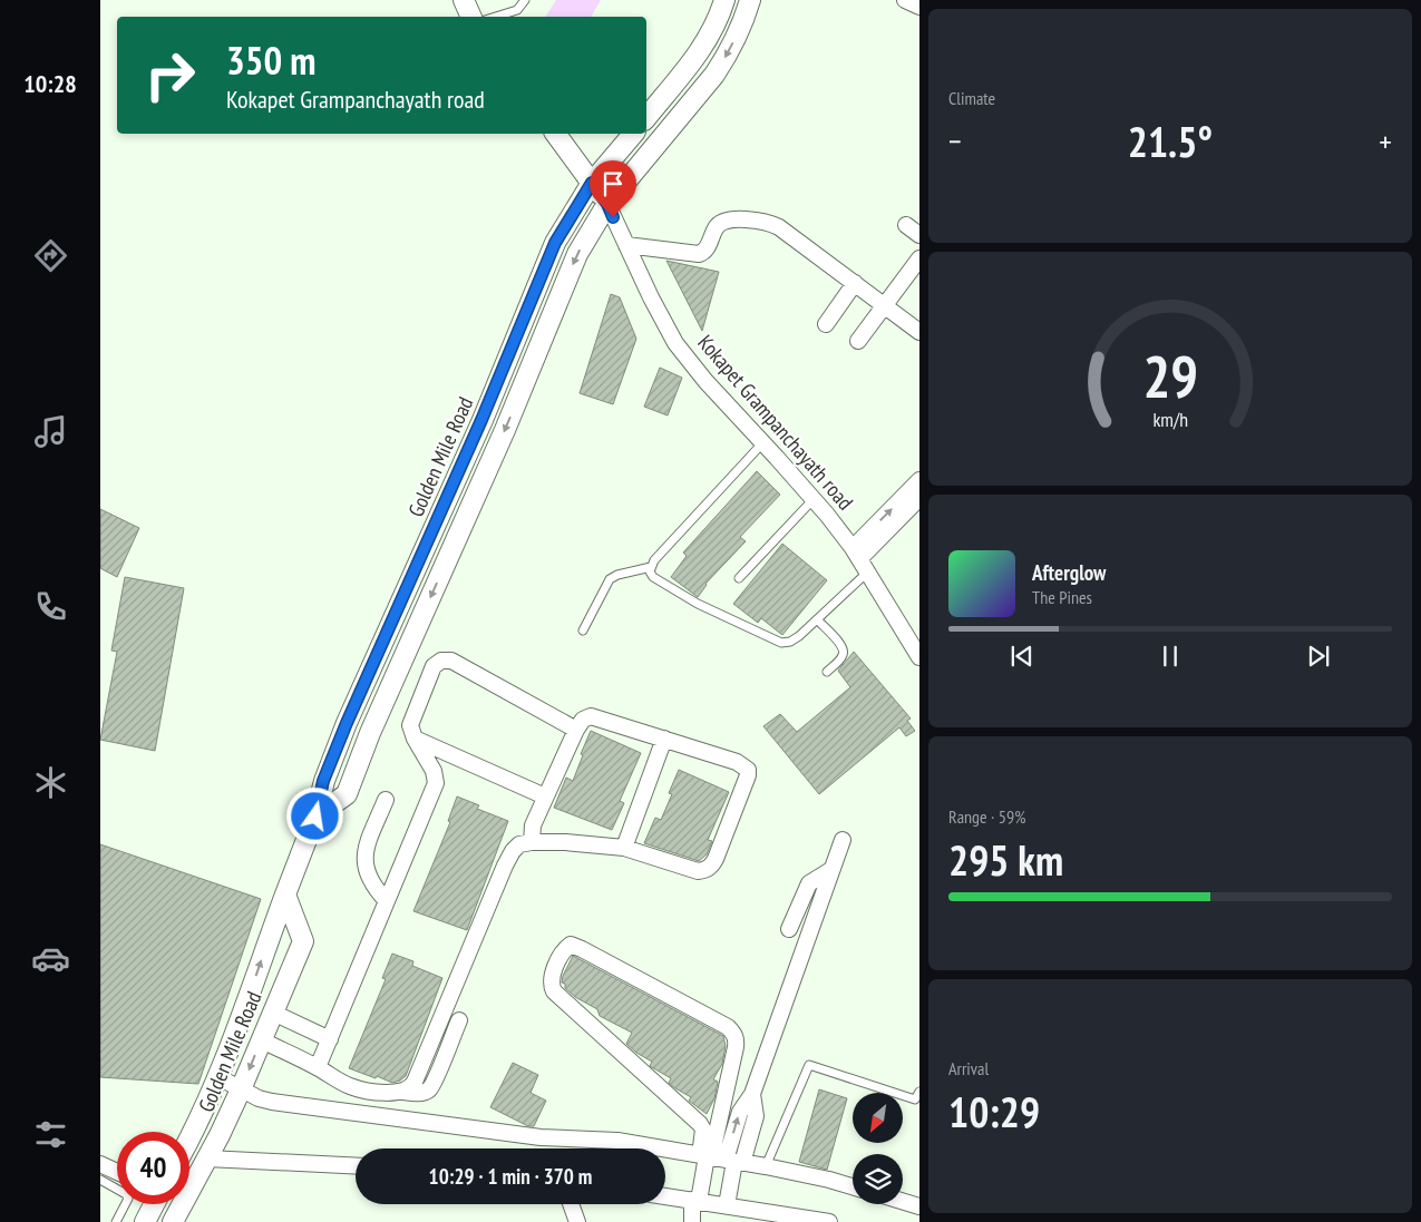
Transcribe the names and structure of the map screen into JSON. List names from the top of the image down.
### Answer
{
  "streets": {
    "street": ["Kokapet Grampanchayath road", "Golden Mile Road"]
  },
  "crossings": [
    ["Kokapet Grampanchayath road", "Golden Mile Road"]
  ],
  "north": "bottom left",
  "page": {
    "tabs": "10:28",
    "tile": [
      "Climate",
      ["Range · 59%", "295 km"],
      ["Arrival", "10:29"]
    ],
    "turn": ["350 m", "Kokapet Grampanchayath road"],
    "heat": ["−", "21.5°", "+"],
    "song": ["Afterglow", "The Pines"],
    "limit": "40",
    "trip": "10:29 · 1 min · 370 m",
    "gauge": ["29", "km/h"]
  }
}
